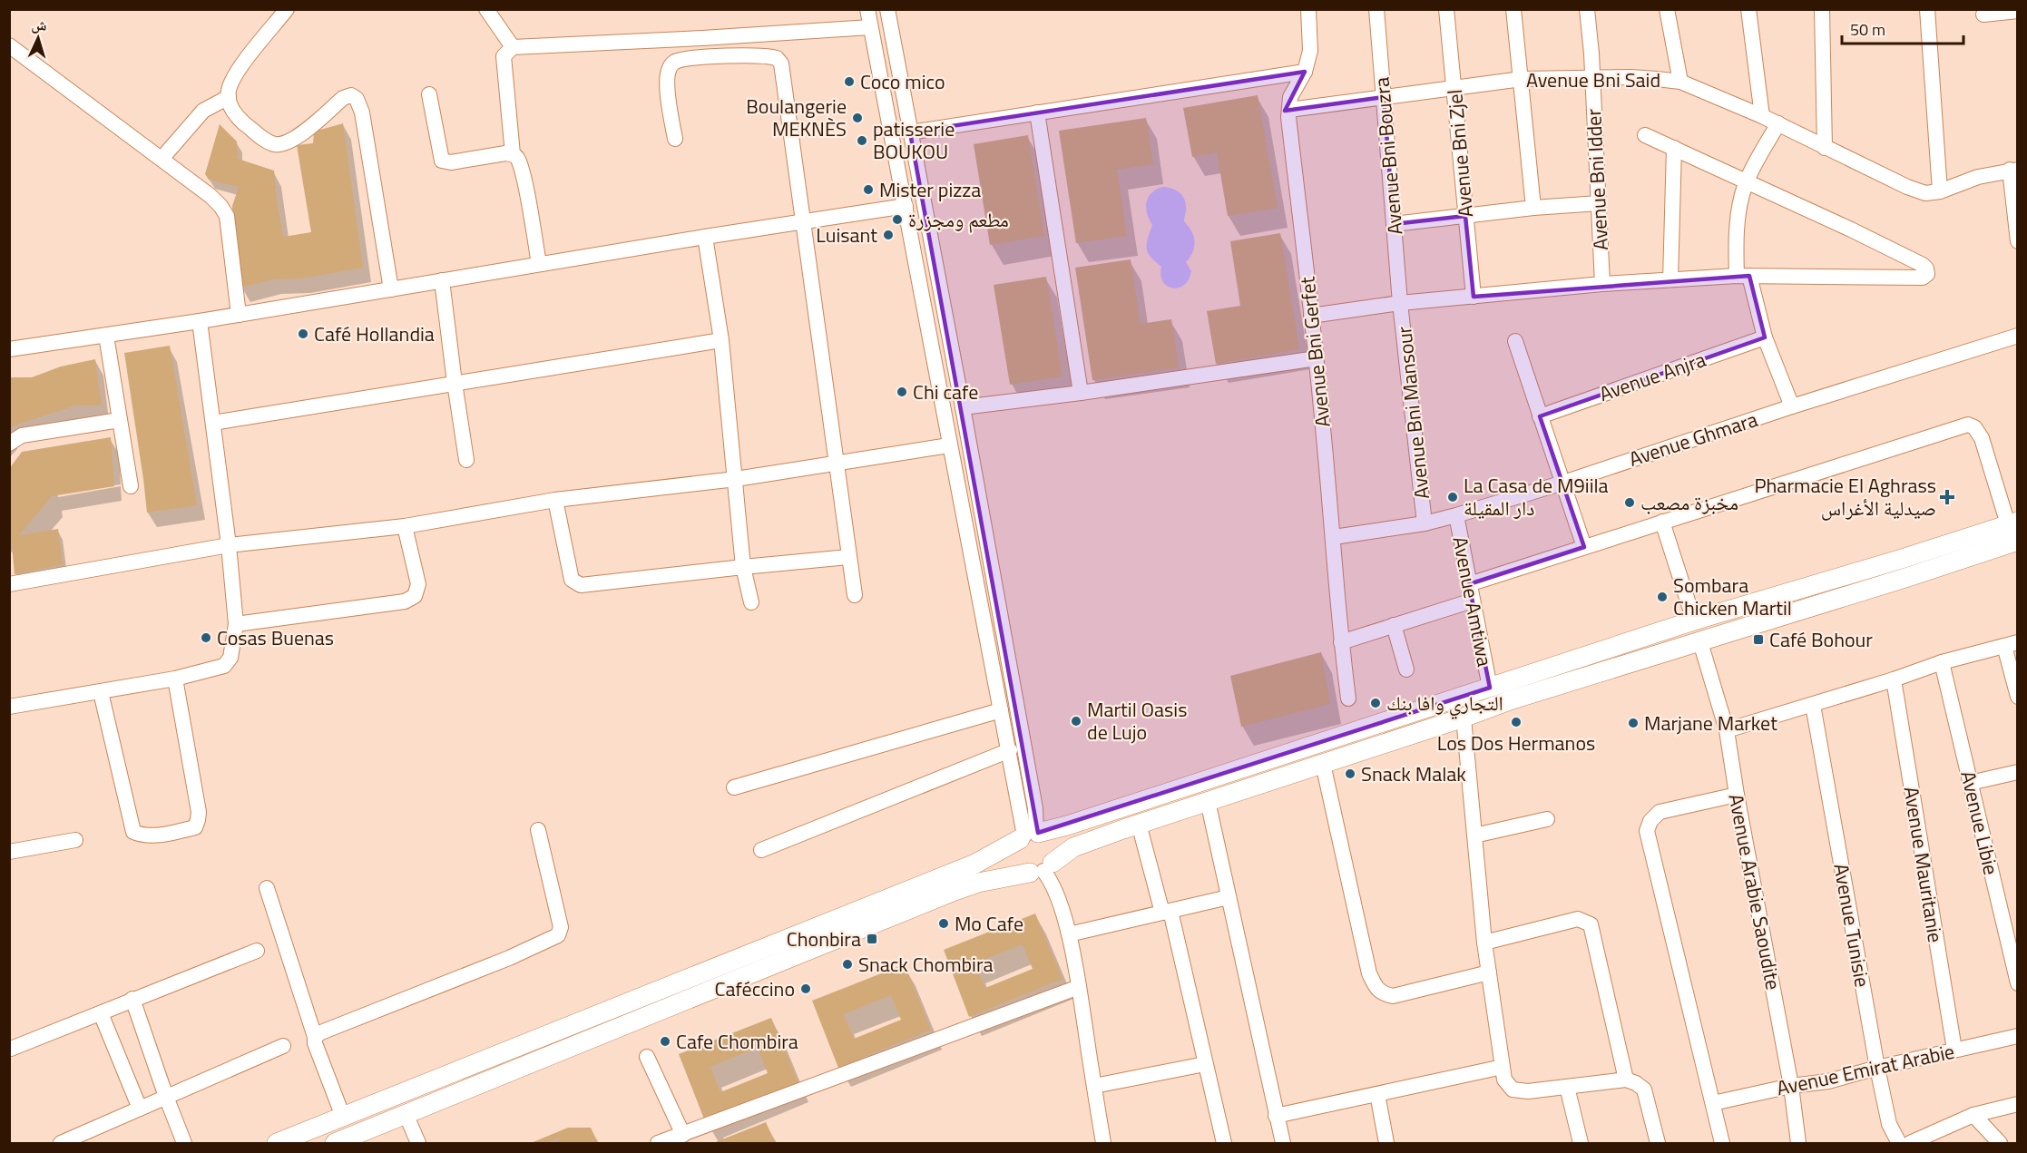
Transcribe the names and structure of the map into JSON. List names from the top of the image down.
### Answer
{
  "streets": {
    "street": [
      "Avenue Bni Said",
      "Avenue Bni Zjel",
      "Avenue Bni Bouzra",
      "Avenue Bni Idder",
      "Avenue Bni Gerfet",
      "Avenue Anjra",
      "Avenue Bni Mansour",
      "Avenue Ghmara",
      "Avenue Amtiwa",
      "Avenue Libie",
      "Avenue Mauritanie",
      "Avenue Arabie Saoudite",
      "Avenue Tunisie",
      "Avenue Emirat Arabie"
    ]
  },
  "crossings": [
    ["Avenue Bni Said", "Avenue Bni Zjel"],
    ["Avenue Bni Said", "Avenue Bni Bouzra"],
    ["Avenue Bni Said", "Avenue Bni Idder"],
    ["Avenue Bni Said", "Avenue Bni Gerfet"],
    ["Avenue Bni Bouzra", "Avenue Bni Mansour"],
    ["Avenue Bni Gerfet", "Avenue Ghmara"],
    ["Avenue Bni Mansour", "Avenue Ghmara"],
    ["Avenue Ghmara", "Avenue Amtiwa"],
    ["Avenue Mauritanie", "Avenue Emirat Arabie"],
    ["Avenue Arabie Saoudite", "Avenue Emirat Arabie"],
    ["Avenue Tunisie", "Avenue Emirat Arabie"]
  ],
  "places": {
    "other": [
      "Coco mico",
      "Boulangerie MEKNÈS",
      "patisserie BOUKOU",
      "Mister pizza",
      "مطعم ومجزرة",
      "Luisant",
      "Café Hollandia",
      "Chi cafe",
      "La Casa de M9iila دار المقيلة",
      "مخبزة مصعب",
      "Sombara Chicken Martil",
      "Cosas Buenas",
      "التجاري وافا بنك",
      "Martil Oasis de Lujo",
      "Los Dos Hermanos",
      "Marjane Market",
      "Snack Malak",
      "Mo Cafe",
      "Snack Chombira",
      "Caféccino",
      "Cafe Chombira"
    ],
    "health": ["Pharmacie El Aghrass صيدلية الأغراس"],
    "transit": ["Café Bohour", "Chonbira"]
  },
  "scale_bar": "50 m",
  "north": "top"
}
